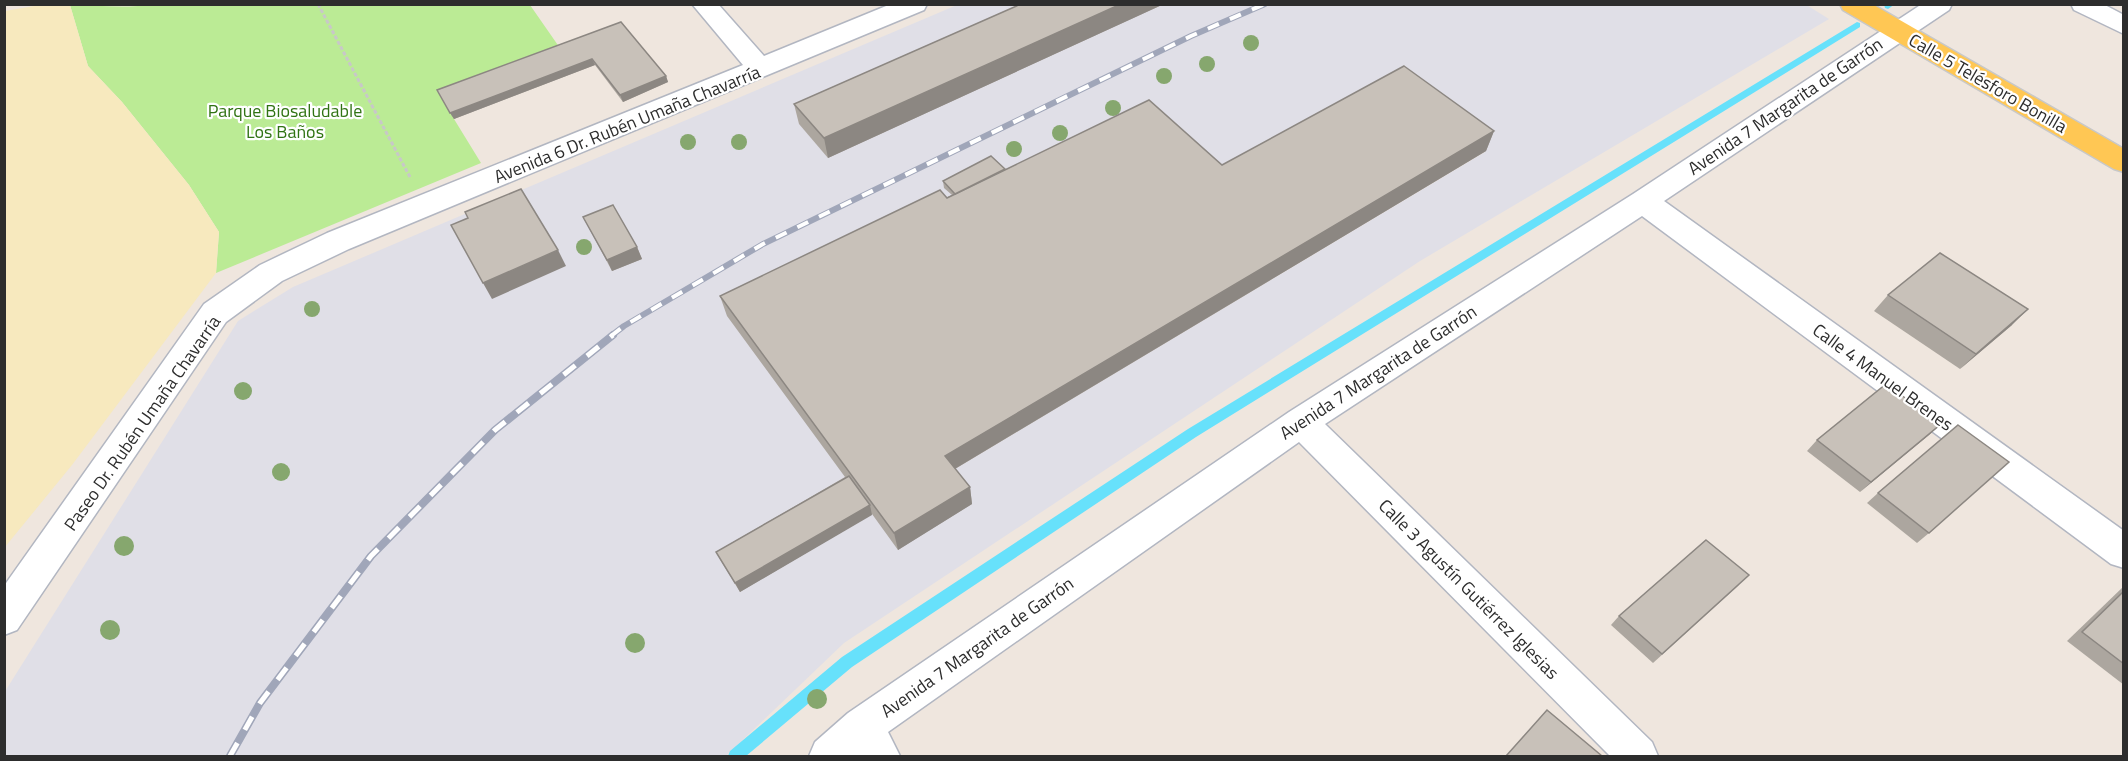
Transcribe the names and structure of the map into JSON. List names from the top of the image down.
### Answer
{
  "streets": {
    "main road": ["Calle 5 Telésforo Bonilla"],
    "street": [
      "Avenida 7 Margarita de Garrón",
      "Avenida 6 Dr. Rubén Umaña Chavarría",
      "Calle 4 Manuel Brenes",
      "Paseo Dr. Rubén Umaña Chavarría",
      "Calle 3 Agustín Gutiérrez Iglesias"
    ]
  },
  "crossings": [
    ["Calle 5 Telésforo Bonilla", "Avenida 7 Margarita de Garrón"],
    ["Avenida 7 Margarita de Garrón", "Calle 4 Manuel Brenes"],
    ["Avenida 7 Margarita de Garrón", "Calle 3 Agustín Gutiérrez Iglesias"],
    ["Avenida 6 Dr. Rubén Umaña Chavarría", "Paseo Dr. Rubén Umaña Chavarría"]
  ],
  "parks": ["Parque Biosaludable Los Baños"]
}
